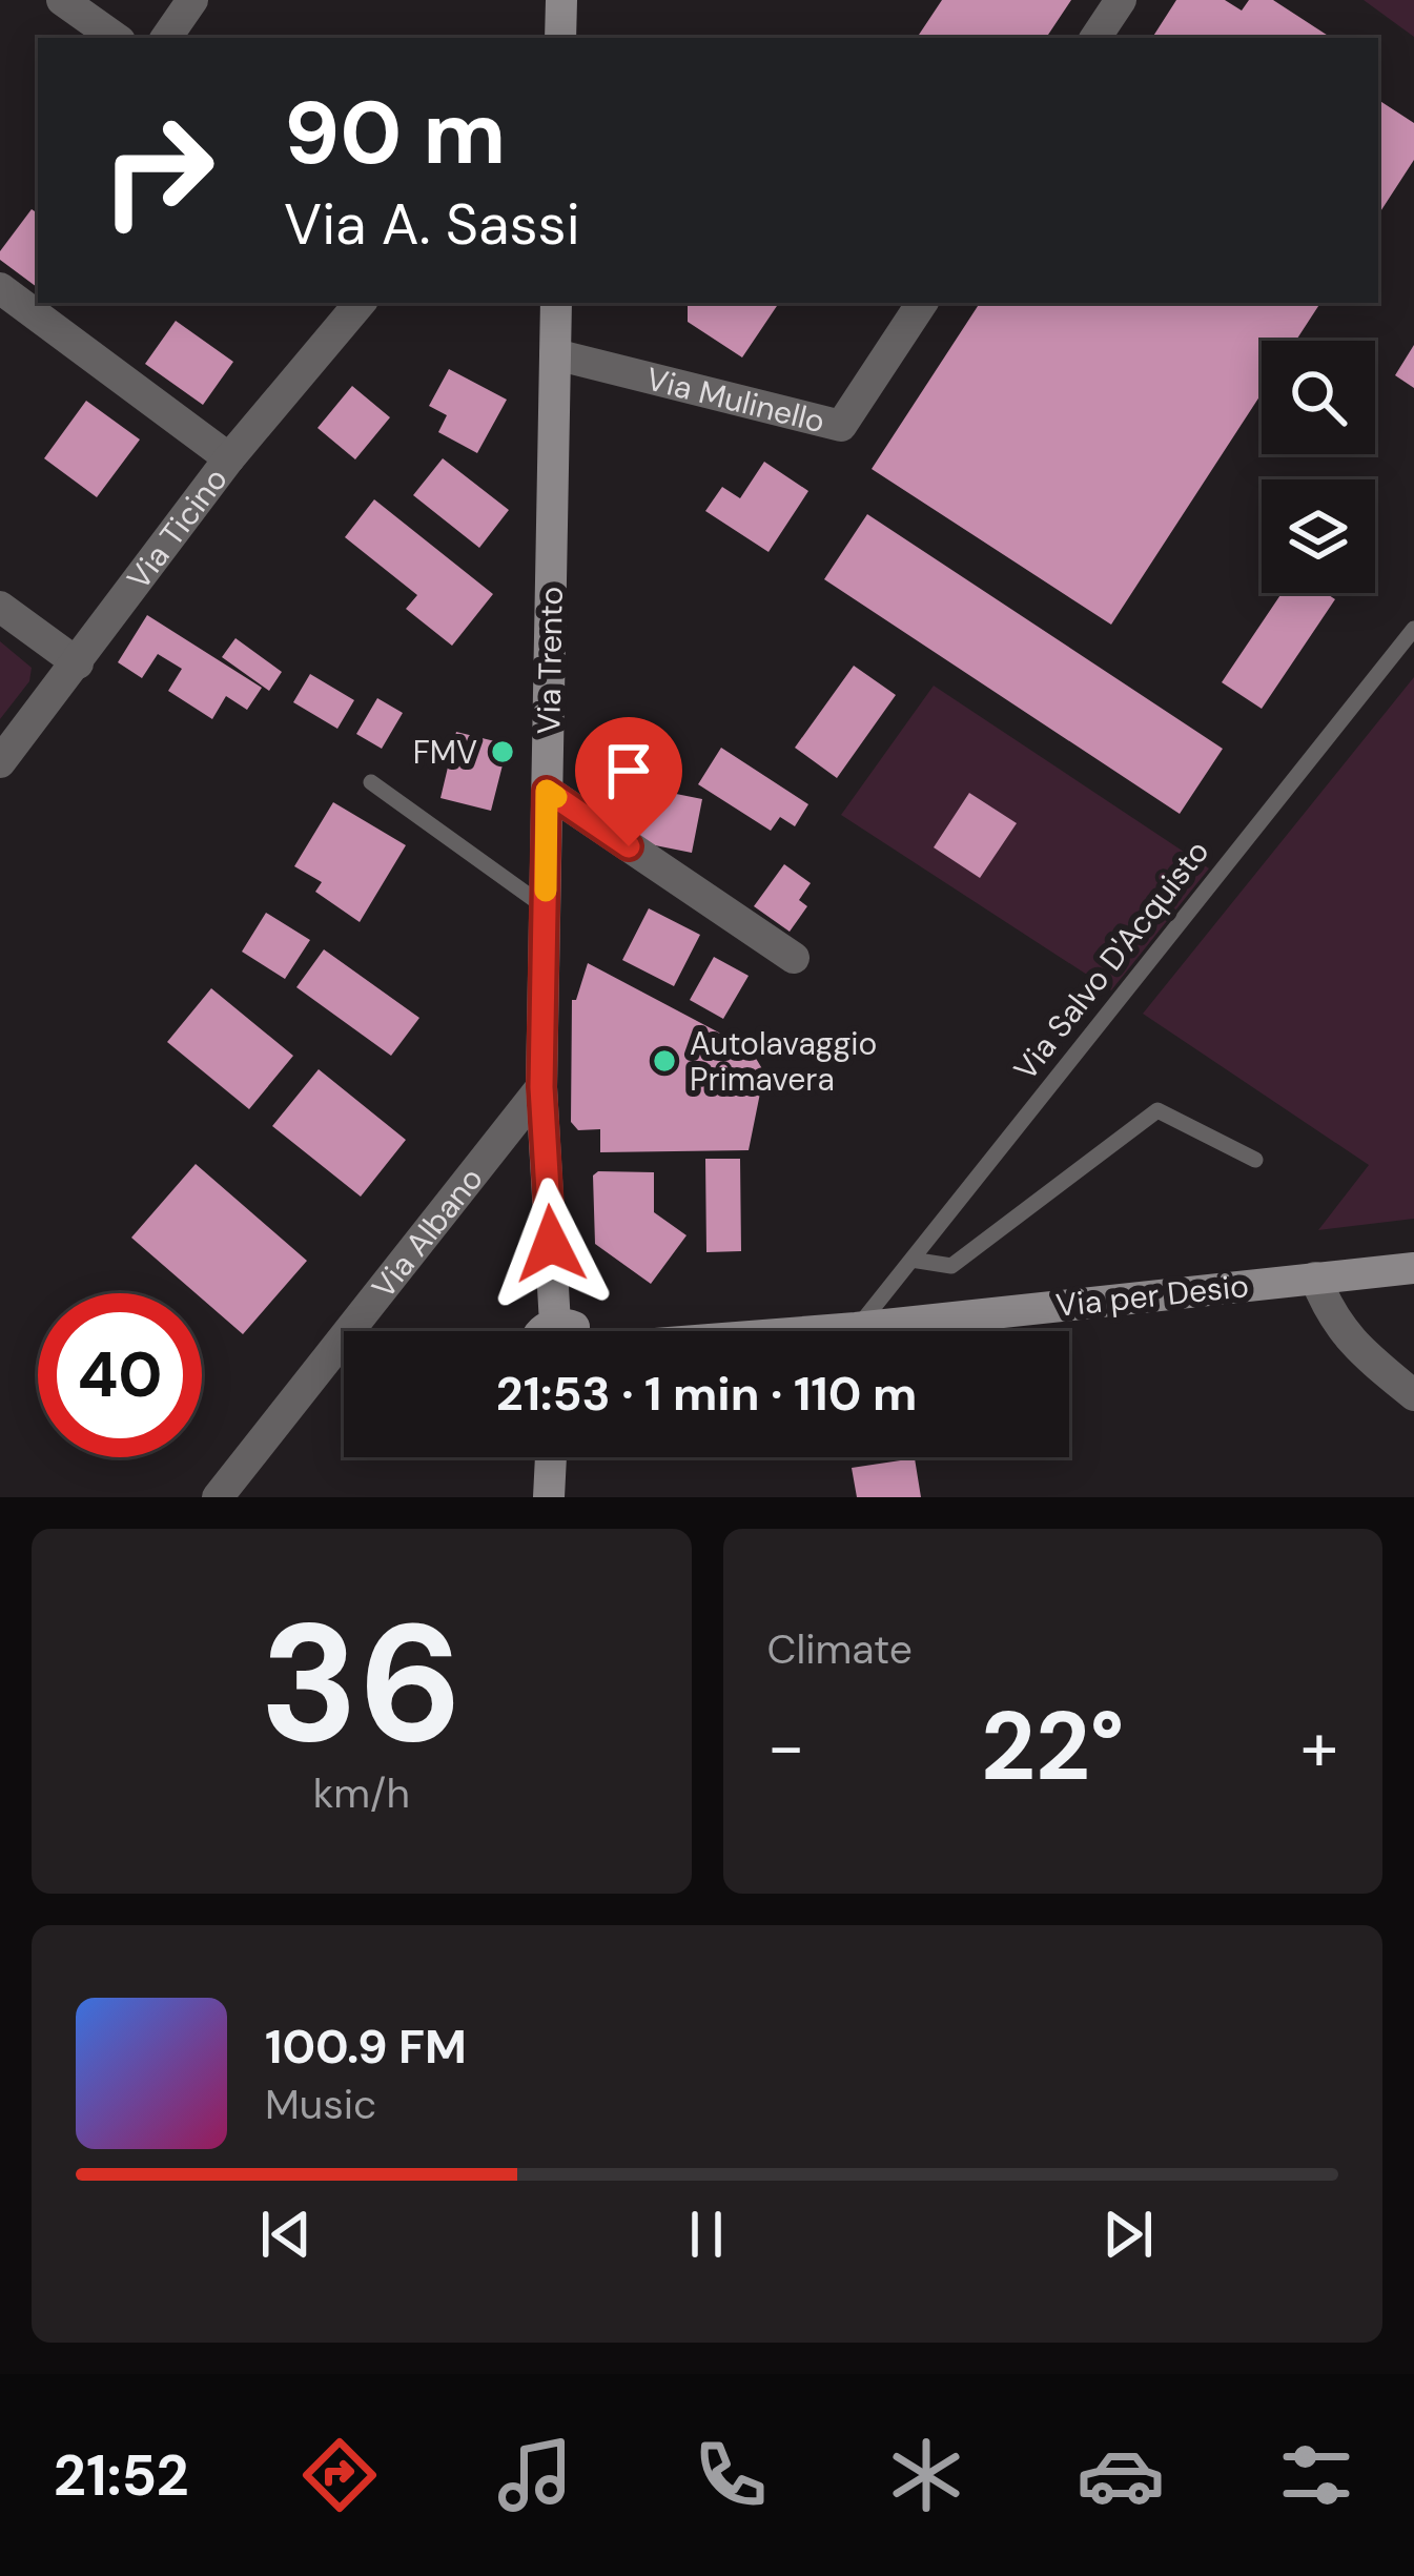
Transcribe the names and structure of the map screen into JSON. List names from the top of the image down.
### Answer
{
  "streets": {
    "street": [
      "Via Mulinello",
      "Via Ticino",
      "Via Trento",
      "Via Albano",
      "Via per Desio"
    ],
    "lane": ["Via Salvo D'Acquisto"]
  },
  "crossings": [
    ["Via Mulinello", "Via Trento"],
    ["Via Trento", "Via Albano"],
    ["Via Salvo D'Acquisto", "Via per Desio"]
  ],
  "places": ["FMV", "Autolavaggio Primavera"],
  "page": {
    "turn": ["90 m", "Via A. Sassi"],
    "limit": "40",
    "trip": "21:53 · 1 min · 110 m",
    "tile": [
      ["36", "km/h"],
      "Climate"
    ],
    "heat": ["−", "22°", "+"],
    "song": ["100.9 FM", "Music"],
    "tabs": "21:52"
  }
}
